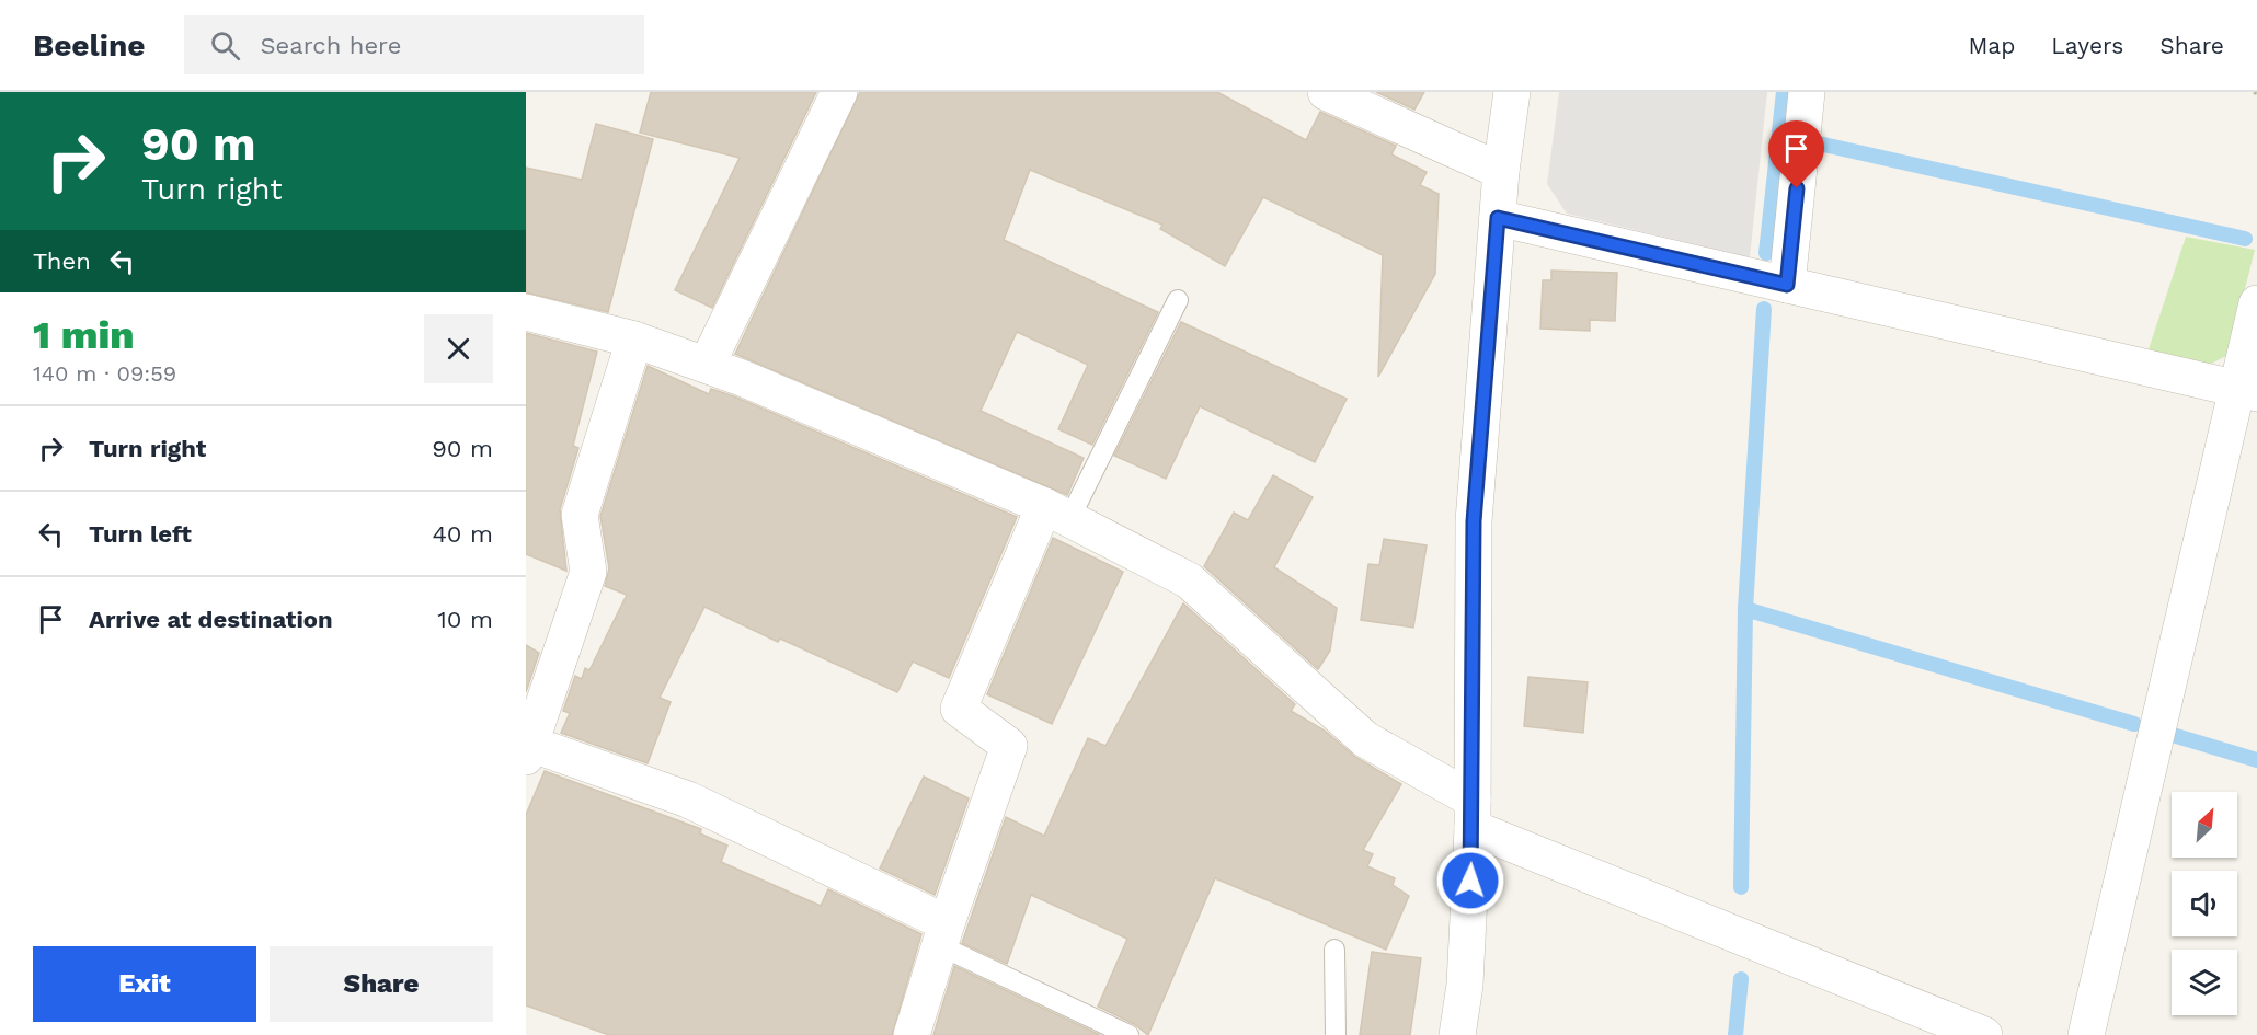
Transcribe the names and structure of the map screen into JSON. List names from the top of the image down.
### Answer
{
  "north": "top right",
  "page": {
    "header": "Beeline",
    "search": "Search here",
    "nav": ["Map", "Layers", "Share"],
    "turn": ["90 m", "Turn right"],
    "then": "Then",
    "heading": ["1 min", "140 m · 09:59"],
    "list": [
      {
        "name": "Turn right",
        "value": "90 m"
      },
      {
        "name": "Turn left",
        "value": "40 m"
      },
      {
        "name": "Arrive at destination",
        "value": "10 m"
      }
    ],
    "buttons": ["Exit", "Share"]
  }
}
